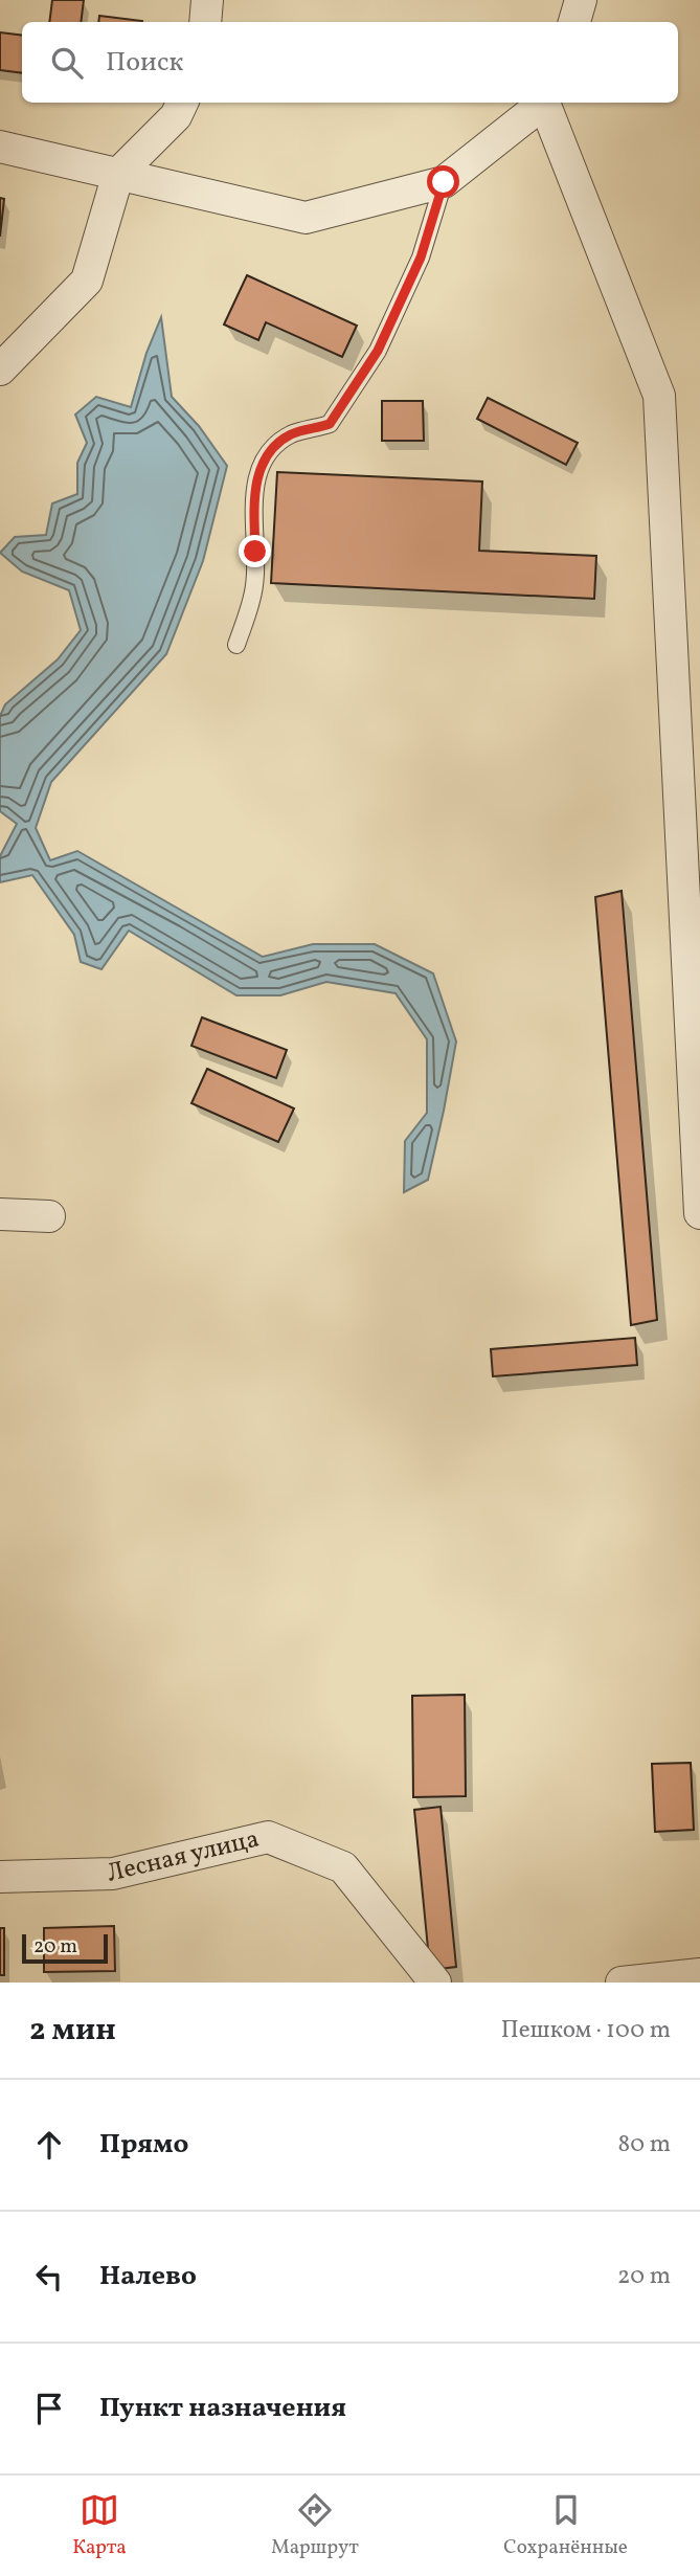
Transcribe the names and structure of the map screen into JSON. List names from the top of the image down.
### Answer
{
  "streets": {
    "street": ["Лесная улица"]
  },
  "scale_bar": "20 m",
  "page": {
    "search": "Поиск",
    "scale": "20 m",
    "heading": ["2 мин", "Пешком · 100 m"],
    "list": [
      ["Прямо", "80 m"],
      ["Налево", "20 m"],
      "Пункт назначения"
    ],
    "nav": ["Карта", "Маршрут", "Сохранённые"]
  }
}
